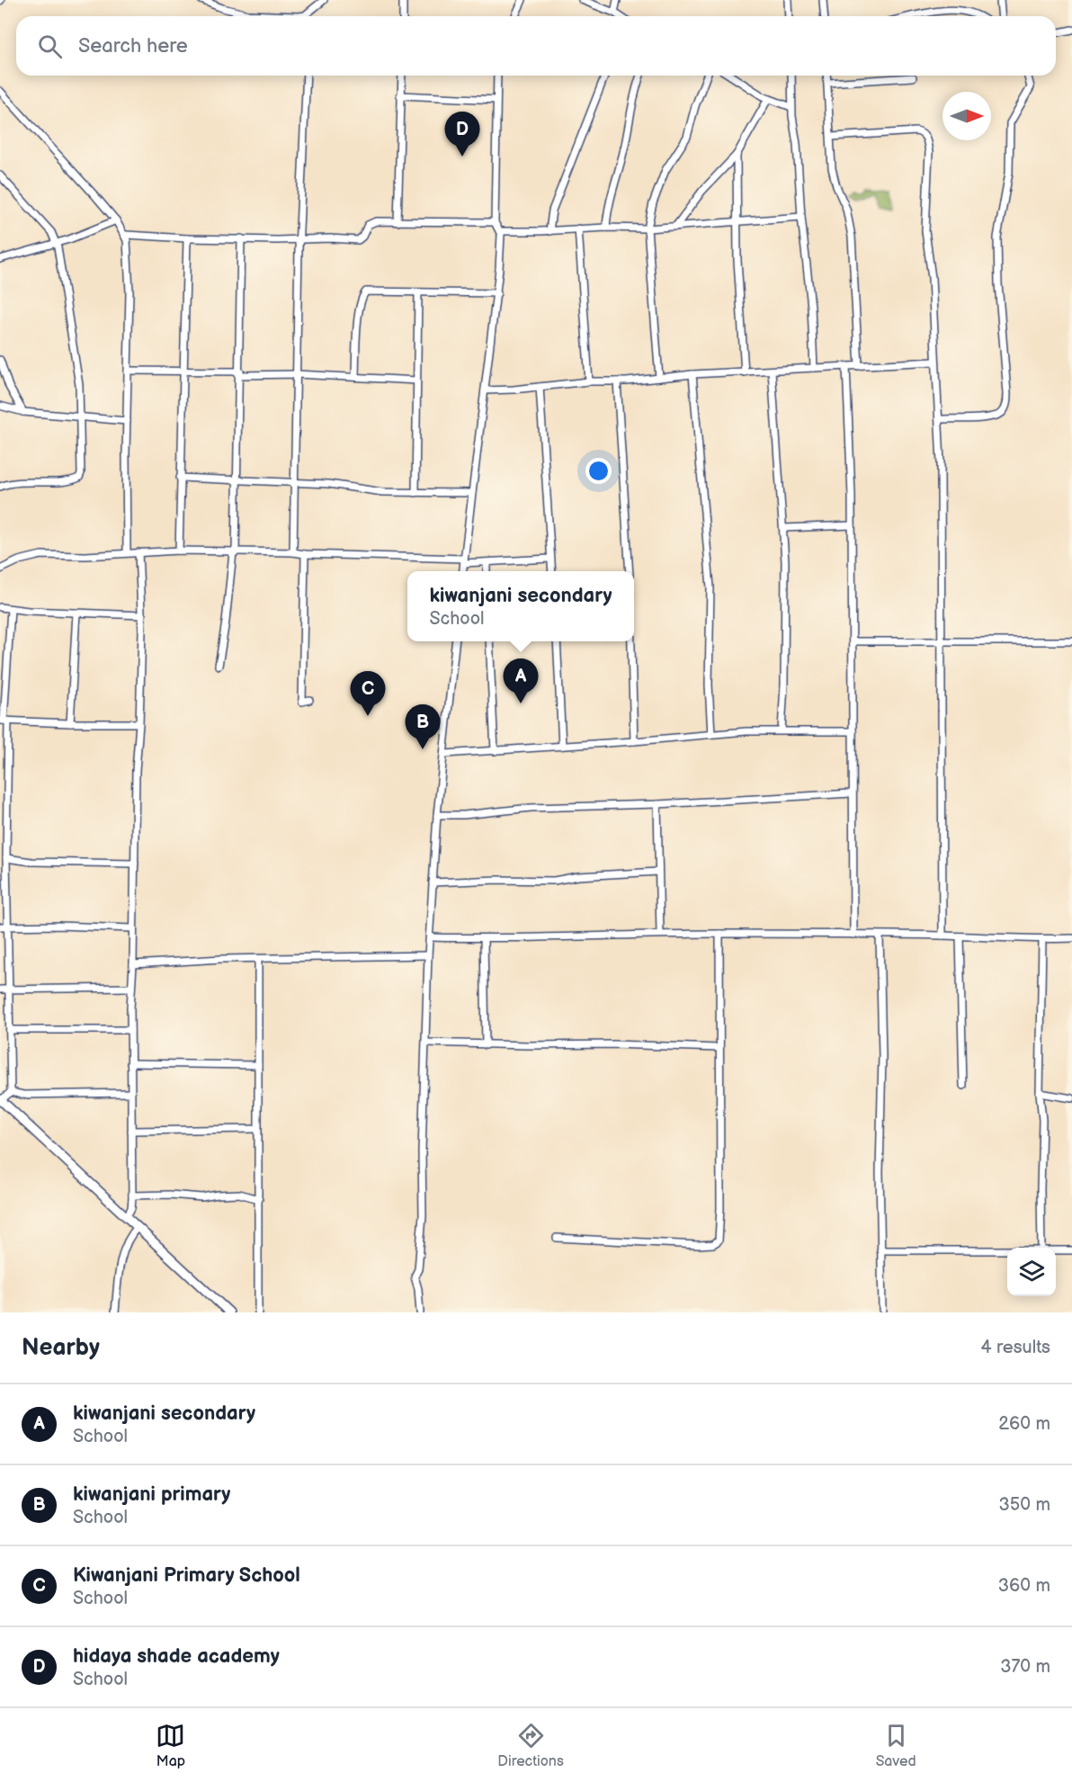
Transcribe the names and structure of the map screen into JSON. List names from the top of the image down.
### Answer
{
  "north": "right",
  "page": {
    "search": "Search here",
    "pins": [
      "D",
      "A",
      "C",
      "B"
    ],
    "popup": ["kiwanjani secondary", "School"],
    "heading": ["Nearby", "4 results"],
    "list": [
      {
        "mark": "A",
        "name": "kiwanjani secondary",
        "note": "School",
        "value": "260 m"
      },
      {
        "mark": "B",
        "name": "kiwanjani primary",
        "note": "School",
        "value": "350 m"
      },
      {
        "mark": "C",
        "name": "Kiwanjani Primary School",
        "note": "School",
        "value": "360 m"
      },
      {
        "mark": "D",
        "name": "hidaya shade academy",
        "note": "School",
        "value": "370 m"
      }
    ],
    "nav": ["Map", "Directions", "Saved"]
  }
}
